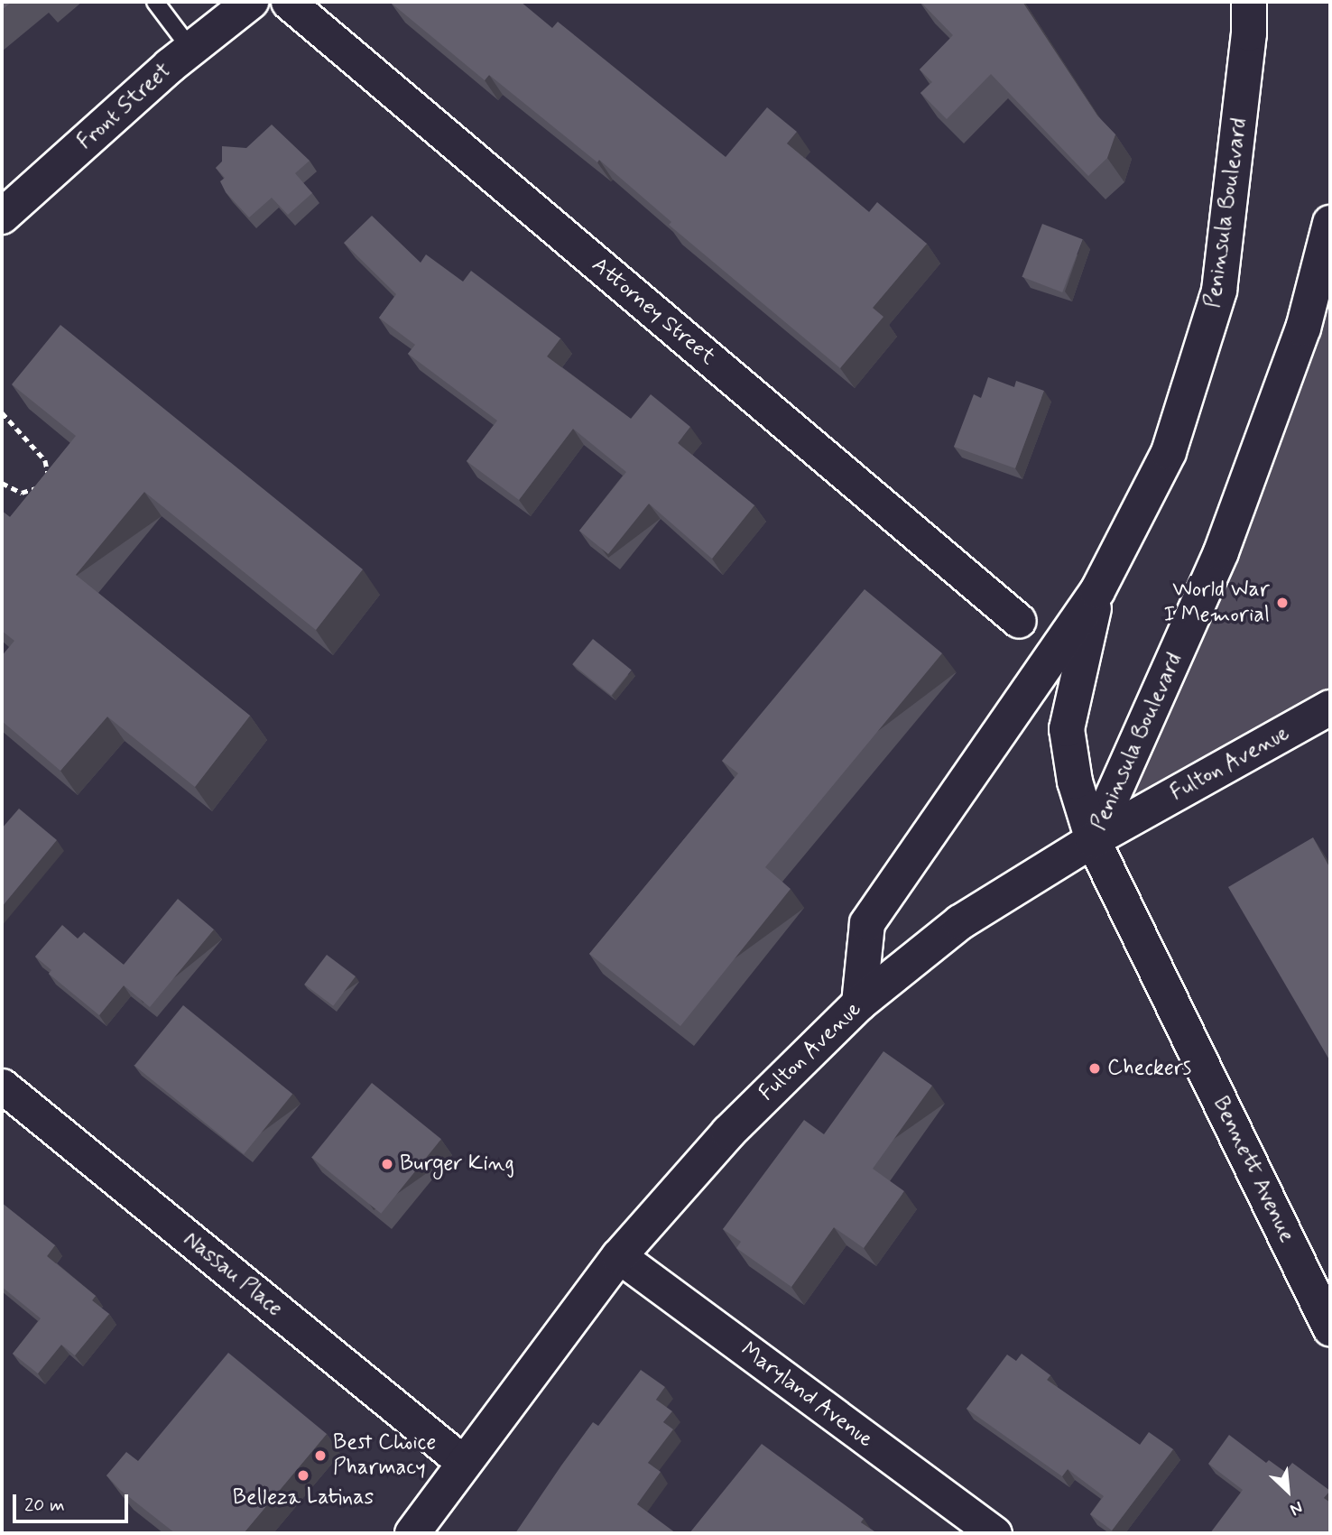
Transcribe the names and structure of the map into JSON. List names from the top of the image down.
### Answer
{
  "streets": {
    "main road": [
      "Front Street",
      "Peninsula Boulevard",
      "Fulton Avenue",
      "Bennett Avenue"
    ],
    "street": ["Attorney Street", "Nassau Place", "Maryland Avenue"]
  },
  "crossings": [
    ["Peninsula Boulevard", "Fulton Avenue"],
    ["Peninsula Boulevard", "Bennett Avenue"],
    ["Fulton Avenue", "Bennett Avenue"],
    ["Fulton Avenue", "Nassau Place"],
    ["Fulton Avenue", "Maryland Avenue"]
  ],
  "places": [
    "World War I Memorial",
    "Checkers",
    "Burger King",
    "Best Choice Pharmacy",
    "Belleza Latinas"
  ],
  "scale_bar": "20 m",
  "north": "bottom right"
}
